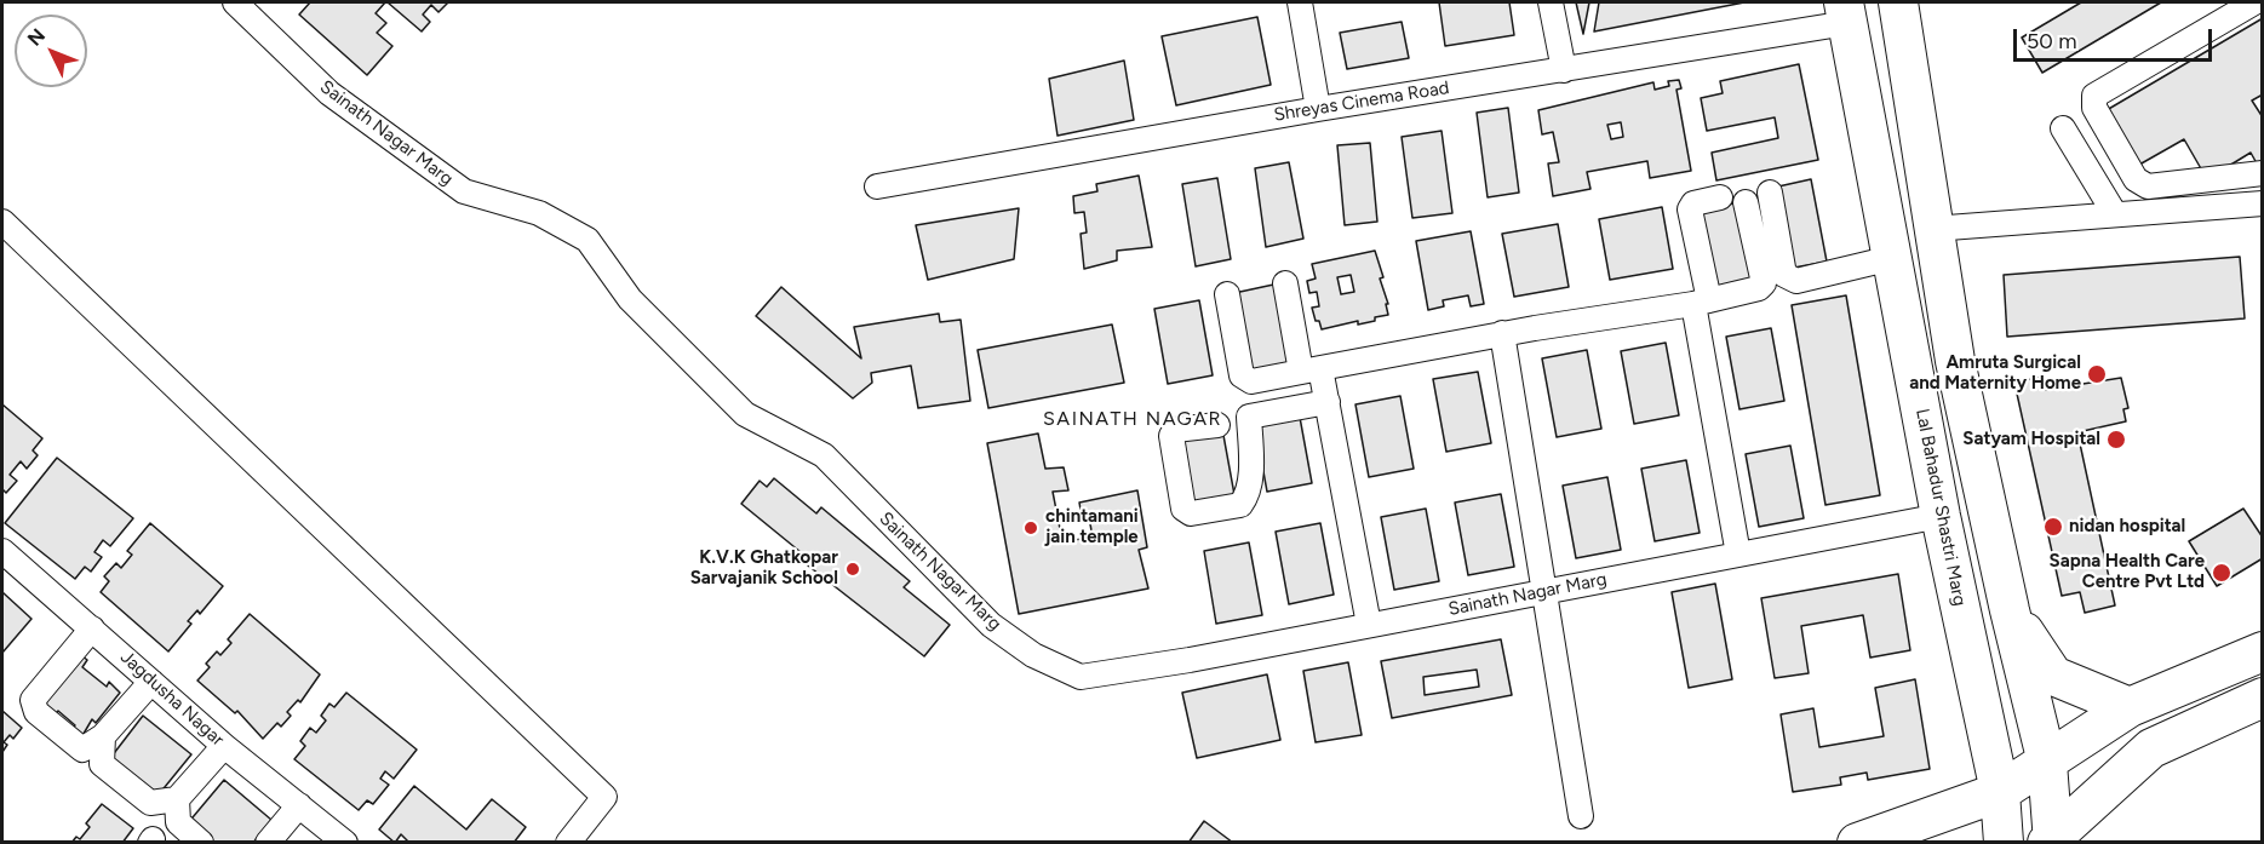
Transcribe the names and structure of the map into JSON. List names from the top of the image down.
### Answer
{
  "streets": {
    "main road": ["Lal Bahadur Shastri Marg"],
    "street": ["Shreyas Cinema Road", "Sainath Nagar Marg", "Jagdusha Nagar"]
  },
  "crossings": [
    ["Shreyas Cinema Road", "Lal Bahadur Shastri Marg"],
    ["Sainath Nagar Marg", "Lal Bahadur Shastri Marg"]
  ],
  "districts": ["SAINATH NAGAR"],
  "places": [
    "Amruta Surgical and Maternity Home",
    "Satyam Hospital",
    "nidan hospital",
    "chintamani jain temple",
    "K.V.K Ghatkopar Sarvajanik School",
    "Sapna Health Care Centre Pvt Ltd"
  ],
  "scale_bar": "50 m",
  "north": "top left"
}
